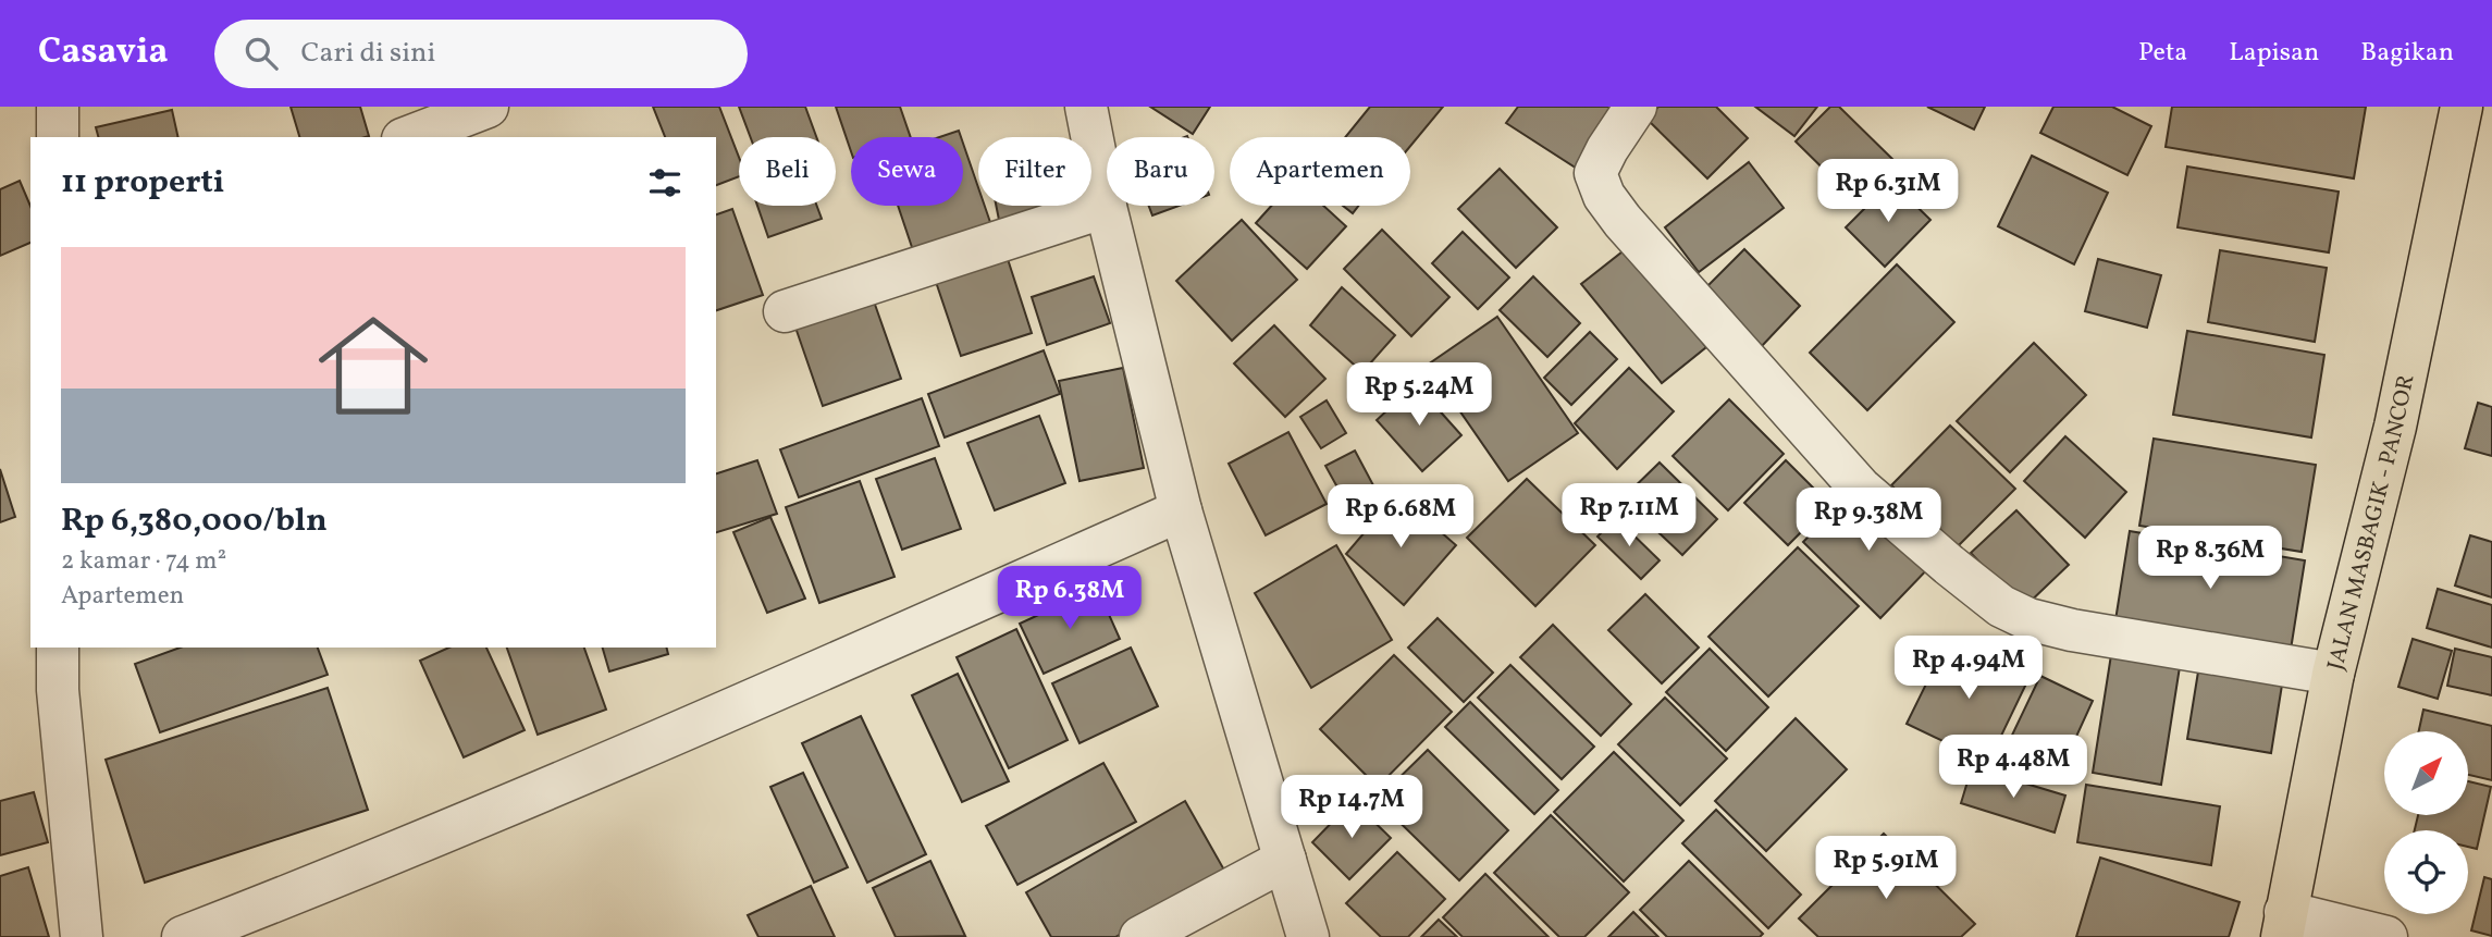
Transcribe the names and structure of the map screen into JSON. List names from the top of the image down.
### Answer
{
  "streets": {
    "main road": ["JALAN MASBAGIK - PANCOR"]
  },
  "north": "top right",
  "page": {
    "header": "Casavia",
    "search": "Cari di sini",
    "nav": ["Peta", "Lapisan", "Bagikan"],
    "chip": [
      "Beli",
      "Sewa",
      "Filter",
      "Baru",
      "Apartemen"
    ],
    "heading": "11 properti",
    "price": [
      "Rp 6.31M",
      "Rp 5.24M",
      "Rp 7.11M",
      "Rp 6.68M",
      "Rp 9.38M",
      "Rp 8.36M",
      "Rp 6.38M",
      "Rp 4.94M",
      "Rp 4.48M",
      "Rp 14.7M",
      "Rp 5.91M"
    ],
    "list": [
      {
        "name": "Rp 6,380,000/bln",
        "note": "2 kamar · 74 m² · Apartemen"
      }
    ]
  }
}
